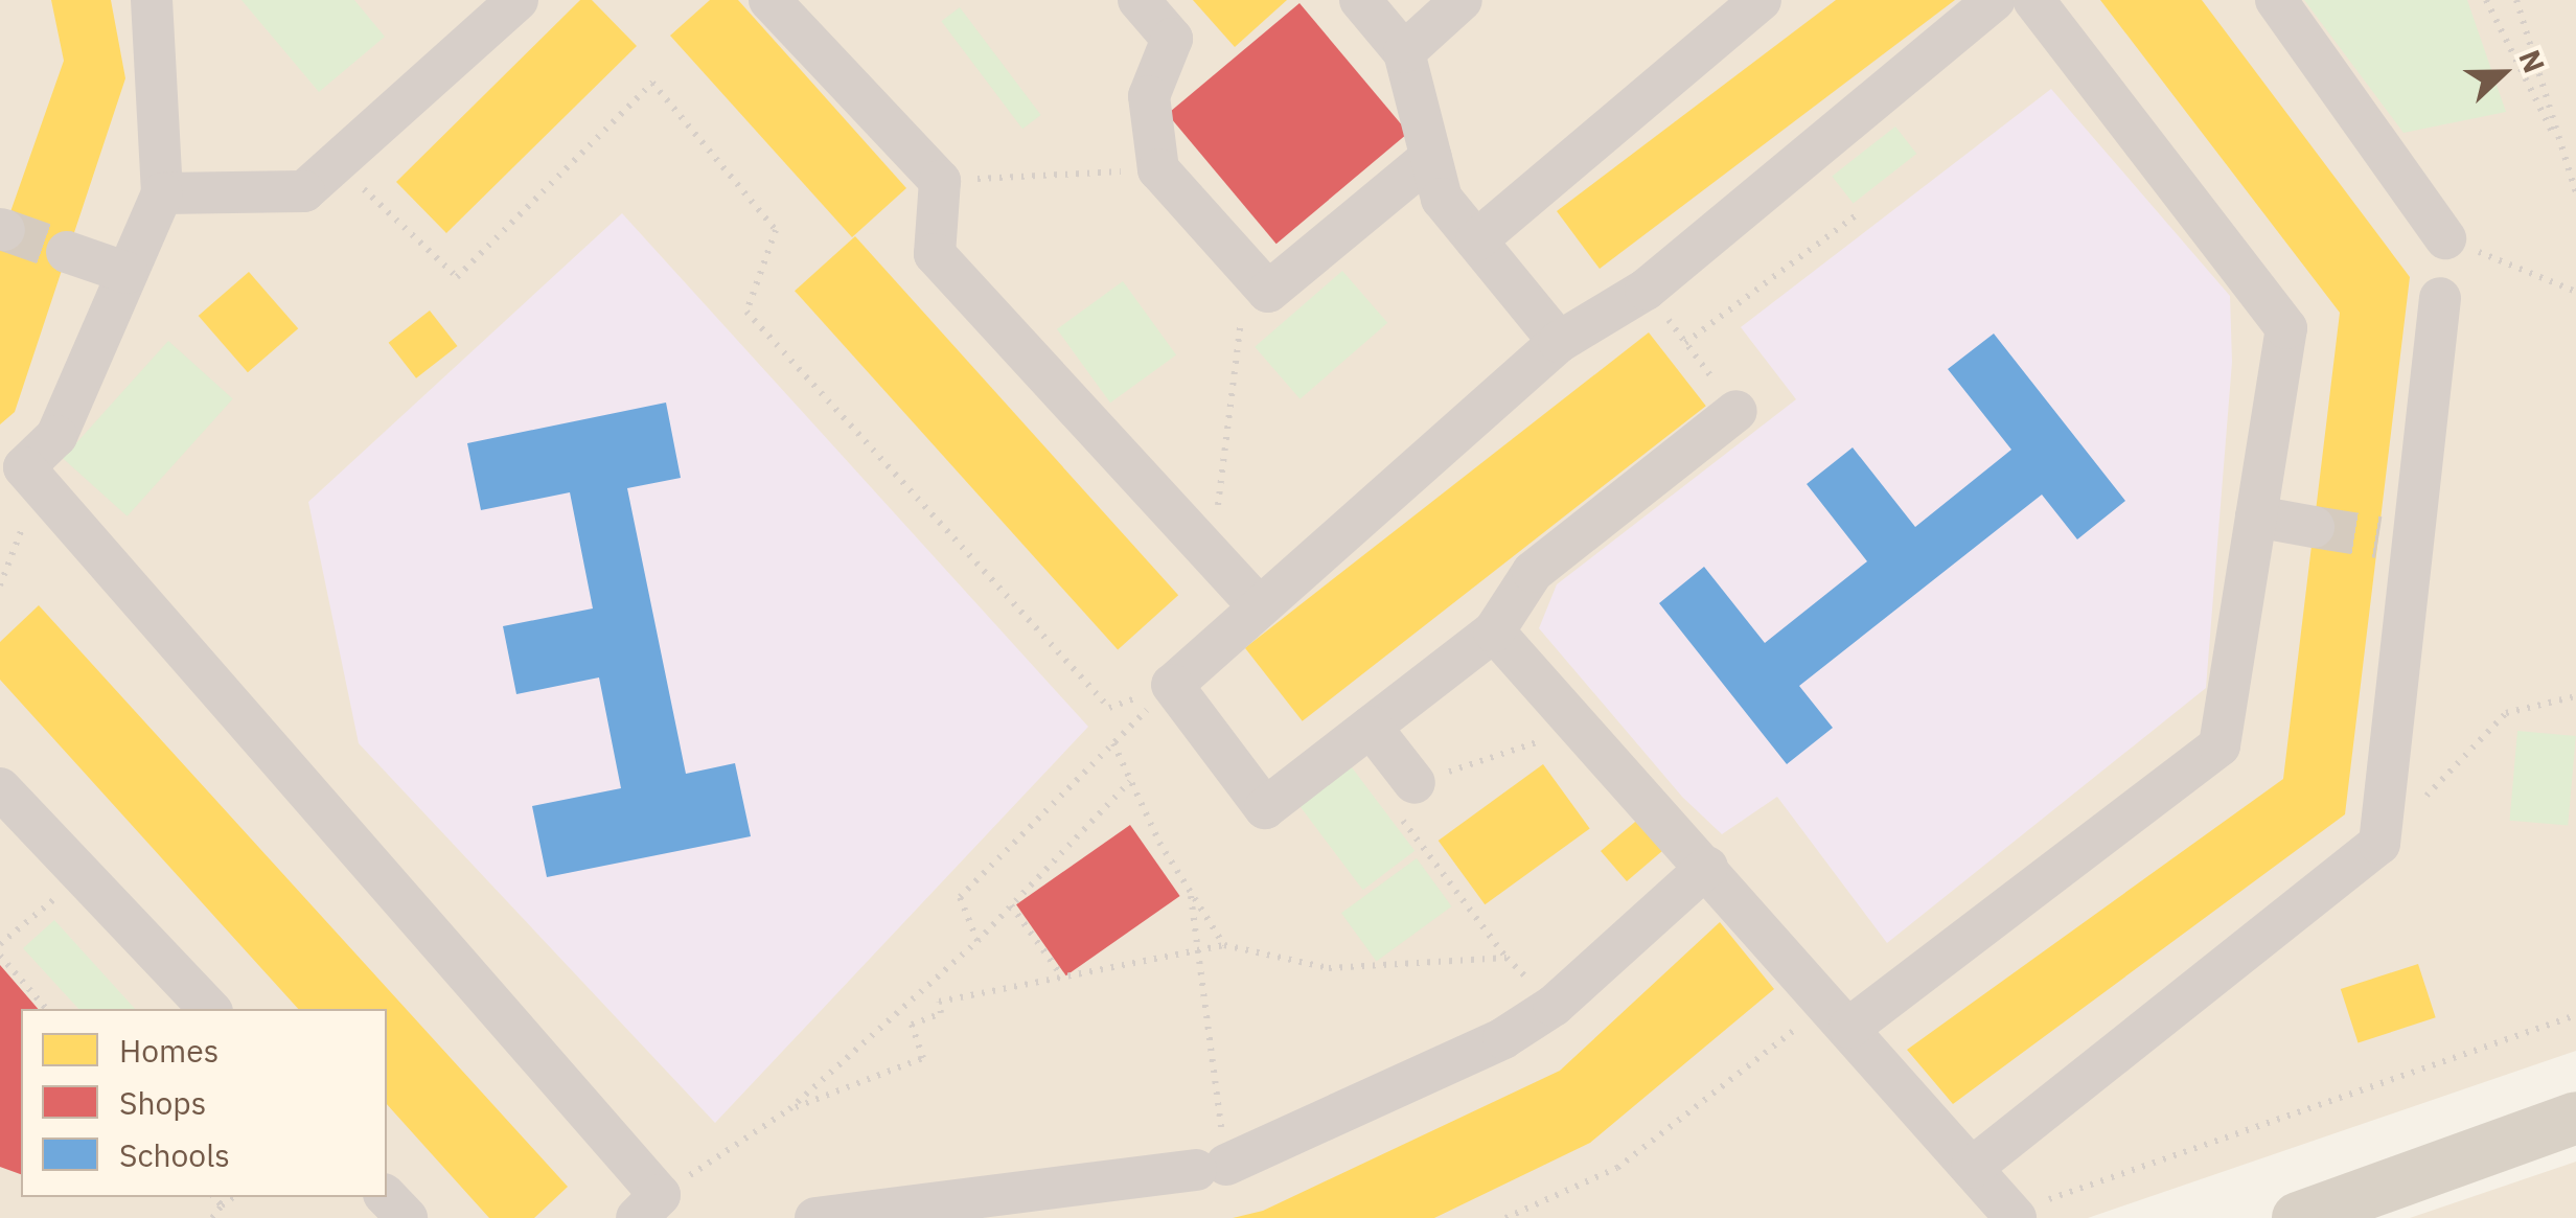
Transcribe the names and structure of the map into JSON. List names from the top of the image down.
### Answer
{
  "legend": ["Homes", "Shops", "Schools"],
  "north": "right"
}
